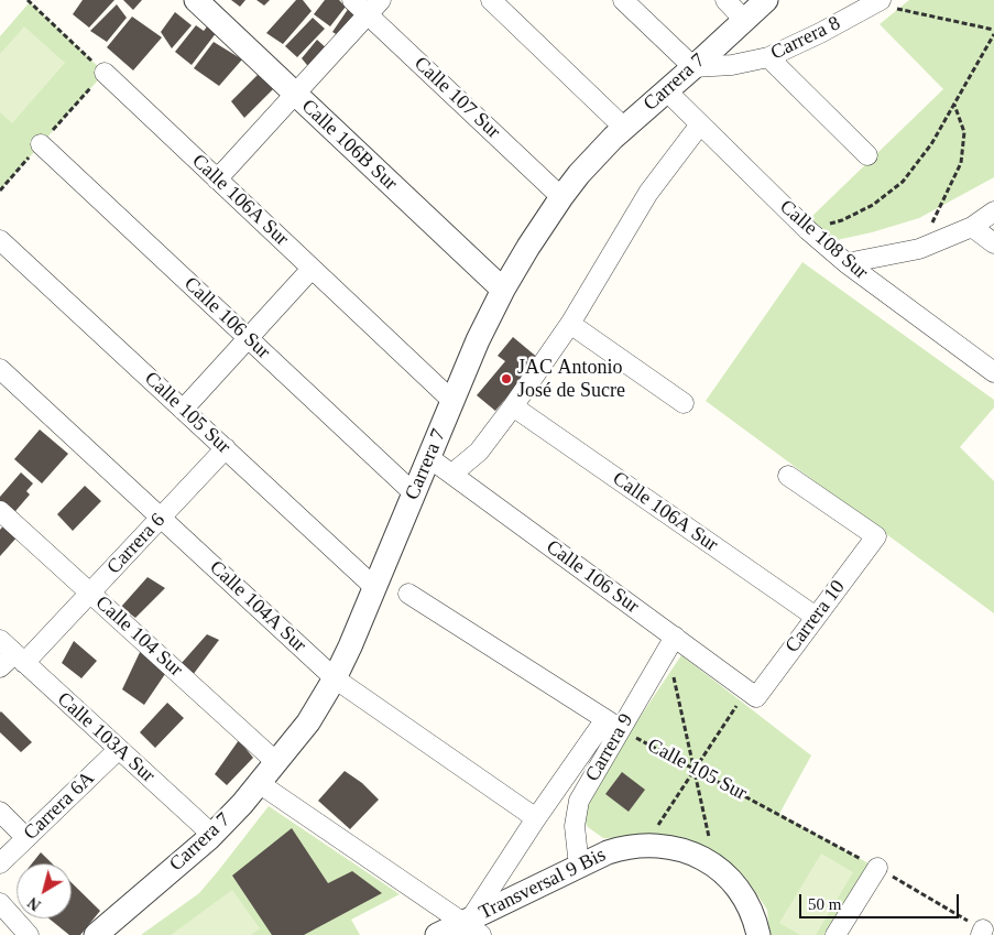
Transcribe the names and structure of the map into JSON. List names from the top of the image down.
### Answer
{
  "streets": {
    "street": [
      "Carrera 8",
      "Carrera 7",
      "Calle 107 Sur",
      "Calle 106B Sur",
      "Calle 106A Sur",
      "Calle 108 Sur",
      "Calle 106 Sur",
      "Calle 105 Sur",
      "Carrera 6",
      "Calle 104A Sur",
      "Carrera 10",
      "Calle 104 Sur",
      "Calle 103A Sur",
      "Carrera 9",
      "Carrera 6A",
      "Transversal 9 Bis"
    ]
  },
  "crossings": [
    ["Carrera 8", "Carrera 7"],
    ["Carrera 7", "Calle 107 Sur"],
    ["Carrera 7", "Calle 106B Sur"],
    ["Carrera 7", "Calle 106A Sur"],
    ["Carrera 7", "Calle 108 Sur"],
    ["Carrera 7", "Calle 106 Sur"],
    ["Carrera 7", "Calle 105 Sur"],
    ["Carrera 7", "Calle 104A Sur"],
    ["Carrera 7", "Calle 104 Sur"],
    ["Carrera 7", "Calle 103A Sur"],
    ["Calle 106A Sur", "Carrera 10"],
    ["Calle 106 Sur", "Carrera 10"],
    ["Calle 106 Sur", "Carrera 9"],
    ["Calle 105 Sur", "Carrera 6"],
    ["Calle 105 Sur", "Carrera 9"],
    ["Carrera 6", "Calle 104A Sur"],
    ["Carrera 6", "Calle 104 Sur"],
    ["Carrera 6", "Calle 103A Sur"],
    ["Calle 104A Sur", "Carrera 9"],
    ["Calle 103A Sur", "Carrera 6A"],
    ["Carrera 9", "Transversal 9 Bis"]
  ],
  "places": ["JAC Antonio José de Sucre"],
  "scale_bar": "50 m",
  "north": "bottom left"
}
